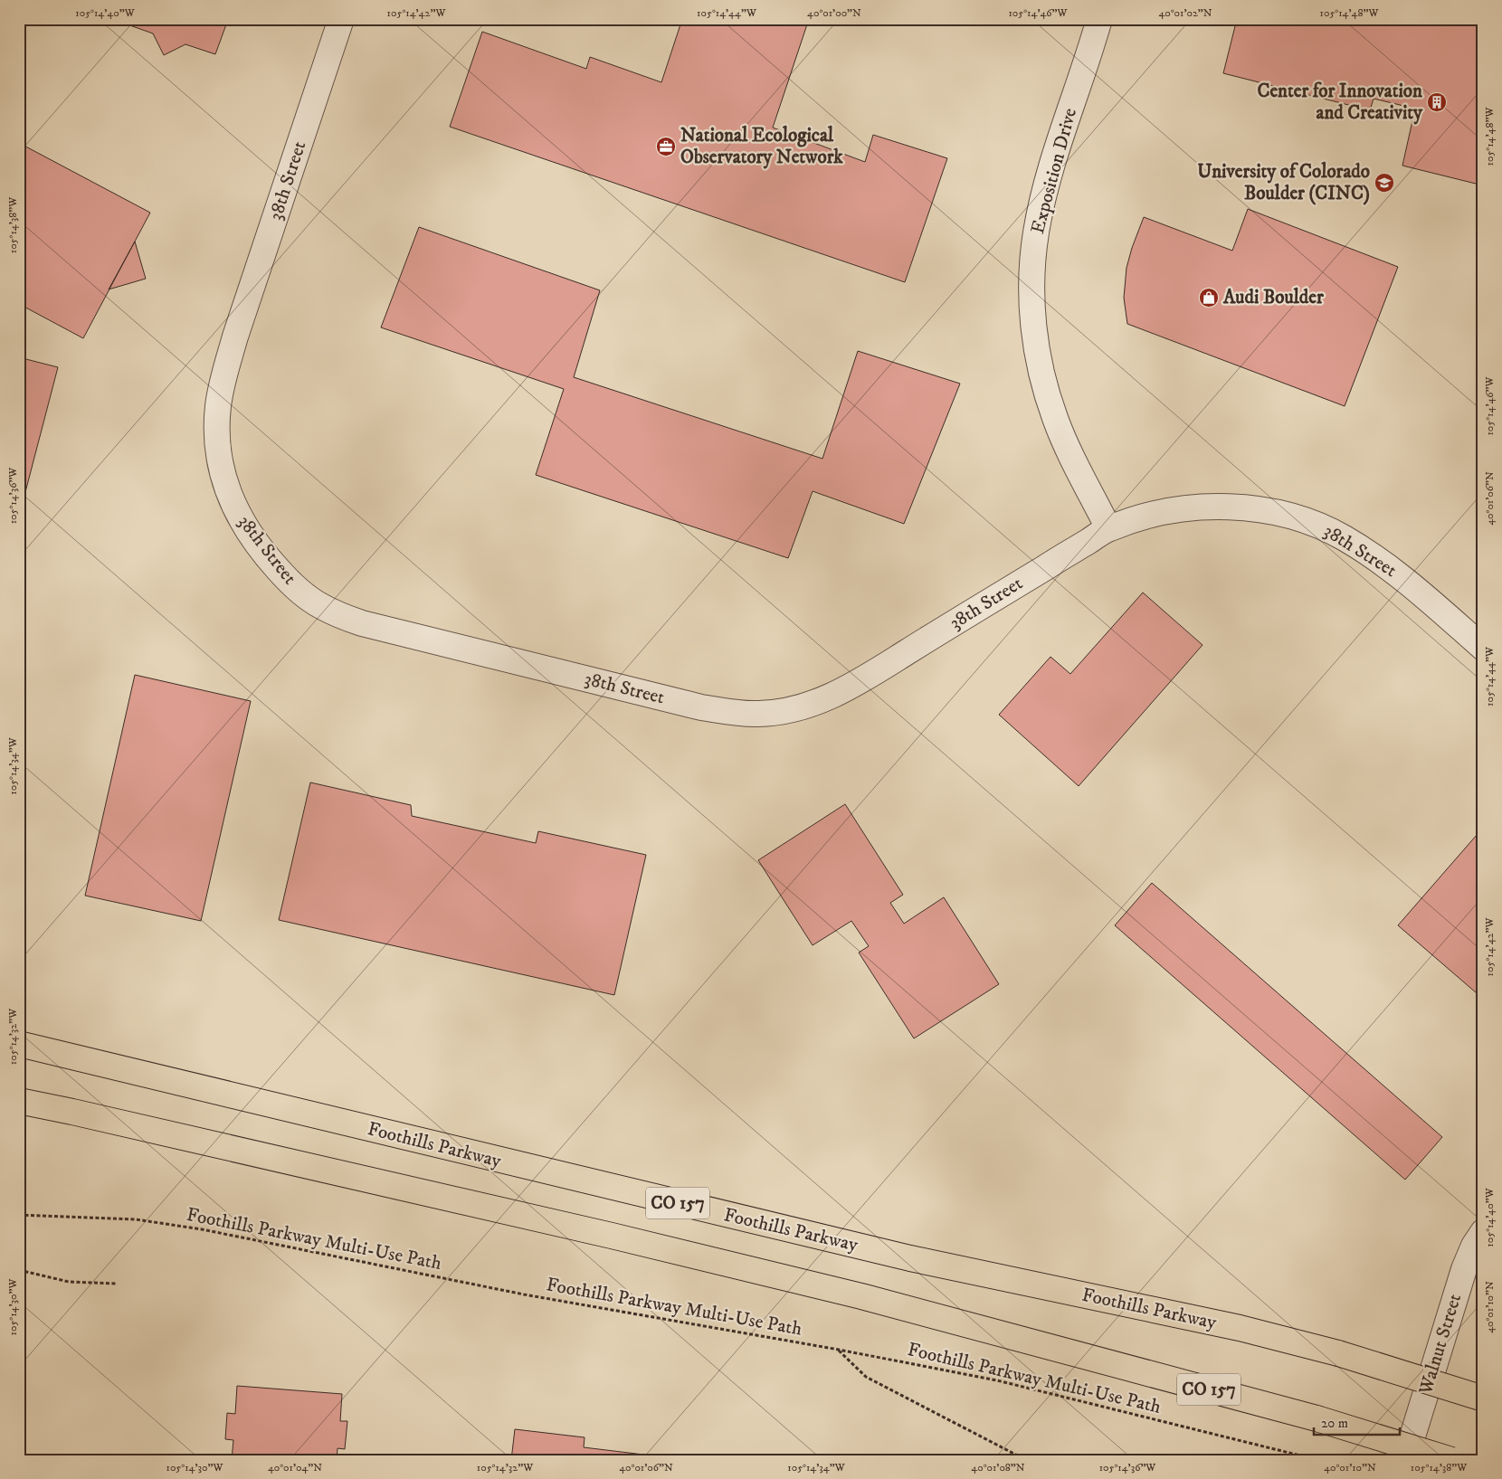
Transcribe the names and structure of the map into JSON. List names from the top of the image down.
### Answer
{
  "streets": {
    "highway": ["Foothills Parkway", "CO 157"],
    "street": ["Exposition Drive", "38th Street", "Walnut Street"],
    "path": ["Foothills Parkway Multi-Use Path"]
  },
  "crossings": [
    ["Exposition Drive", "38th Street"]
  ],
  "places": {
    "building": ["Center for Innovation and Creativity"],
    "office": ["National Ecological Observatory Network"],
    "school or university": ["University of Colorado Boulder (CINC)"],
    "shop": ["Audi Boulder"]
  },
  "scale_bar": "20 m",
  "coordinates": [
    "105°14'40\"W",
    "105°14'42\"W",
    "105°14'44\"W",
    "40°01'00\"N",
    "105°14'46\"W",
    "40°01'02\"N",
    "105°14'48\"W",
    "105°14'38\"W",
    "105°14'36\"W",
    "40°01'06\"N",
    "105°14'34\"W",
    "105°14'32\"W",
    "105°14'30\"W",
    "40°01'10\"N",
    "40°01'04\"N",
    "40°01'08\"N"
  ]
}
